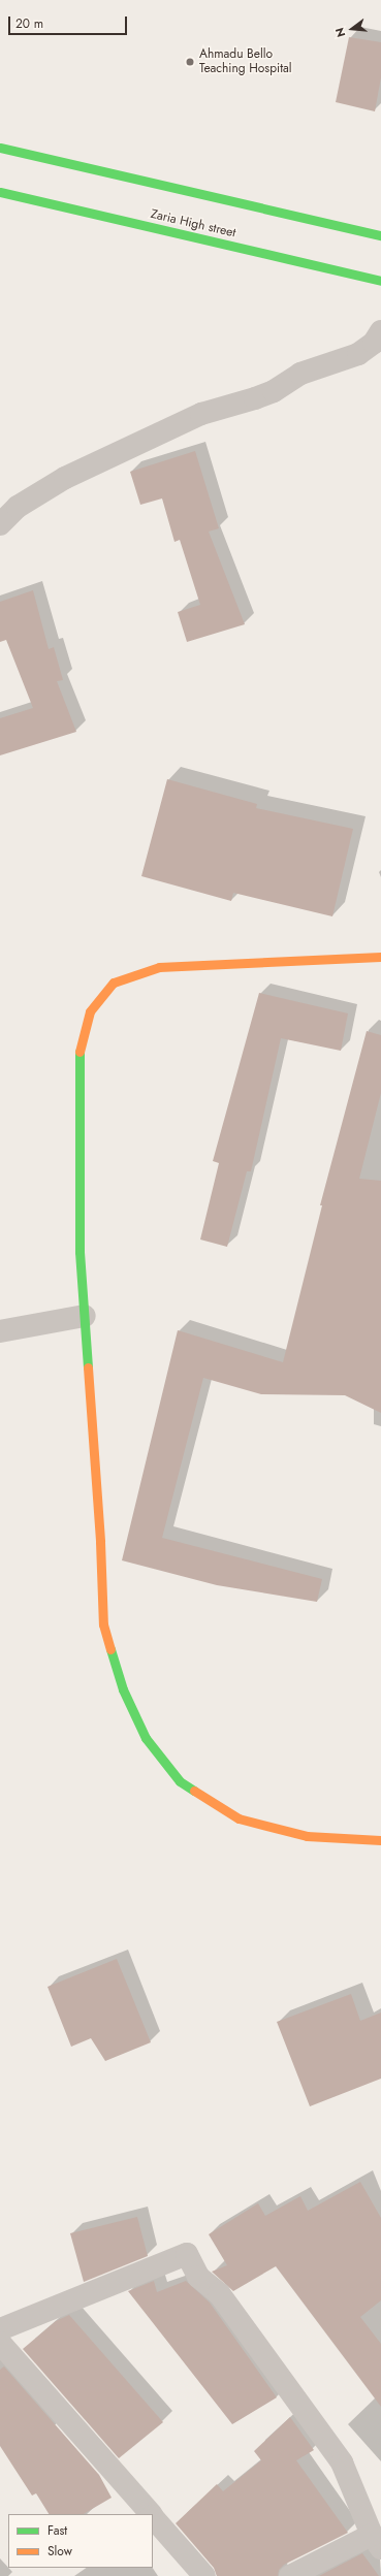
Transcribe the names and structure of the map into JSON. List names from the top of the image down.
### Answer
{
  "streets": {
    "street": ["Zaria High street"]
  },
  "places": ["Ahmadu Bello Teaching Hospital"],
  "legend": ["Fast", "Slow"],
  "scale_bar": "20 m",
  "north": "left"
}
